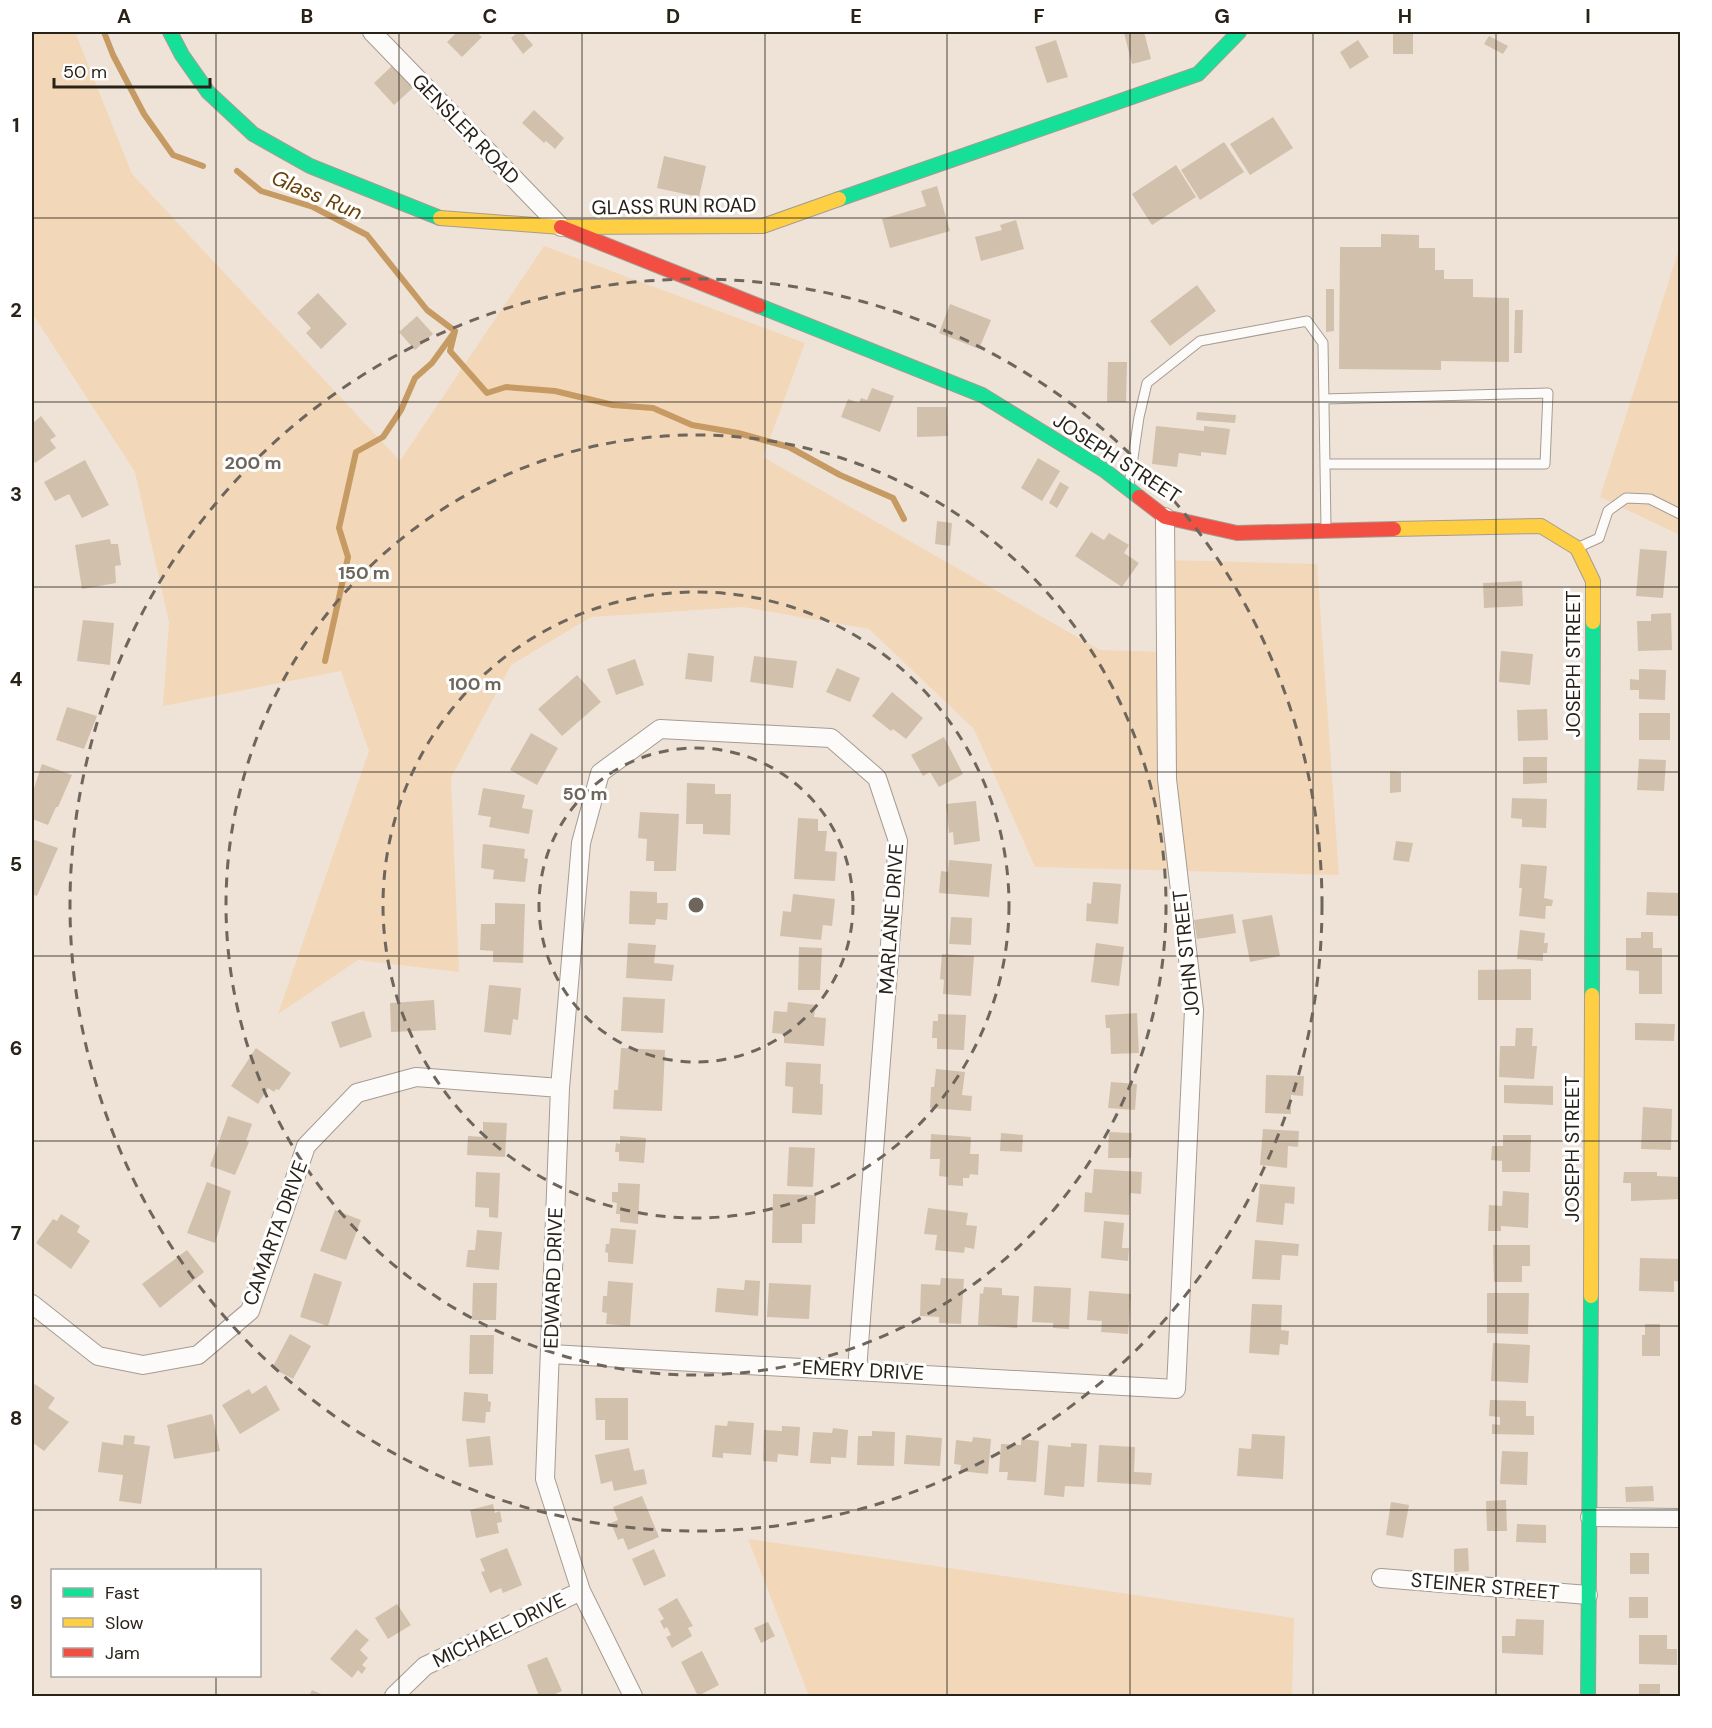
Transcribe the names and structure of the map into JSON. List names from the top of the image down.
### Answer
{
  "streets": {
    "street": [
      "GENSLER ROAD",
      "GLASS RUN ROAD",
      "JOSEPH STREET",
      "MARLANE DRIVE",
      "JOHN STREET",
      "CAMARTA DRIVE",
      "EDWARD DRIVE",
      "EMERY DRIVE",
      "STEINER STREET",
      "MICHAEL DRIVE"
    ]
  },
  "crossings": [
    ["GENSLER ROAD", "GLASS RUN ROAD"],
    ["GENSLER ROAD", "JOSEPH STREET"],
    ["GLASS RUN ROAD", "JOSEPH STREET"],
    ["JOSEPH STREET", "JOHN STREET"],
    ["JOSEPH STREET", "STEINER STREET"],
    ["MARLANE DRIVE", "EDWARD DRIVE"],
    ["MARLANE DRIVE", "EMERY DRIVE"],
    ["JOHN STREET", "EMERY DRIVE"],
    ["CAMARTA DRIVE", "EDWARD DRIVE"],
    ["EDWARD DRIVE", "EMERY DRIVE"],
    ["EDWARD DRIVE", "MICHAEL DRIVE"]
  ],
  "water": ["Glass Run"],
  "legend": ["Fast", "Slow", "Jam"],
  "scale_bar": "50 m",
  "grid": {
    "columns": [
      "A",
      "B",
      "C",
      "D",
      "E",
      "F",
      "G",
      "H",
      "I"
    ],
    "rows": [
      "1",
      "2",
      "3",
      "4",
      "5",
      "6",
      "7",
      "8",
      "9"
    ]
  },
  "rings": [
    "200 m",
    "150 m",
    "100 m",
    "50 m"
  ]
}
